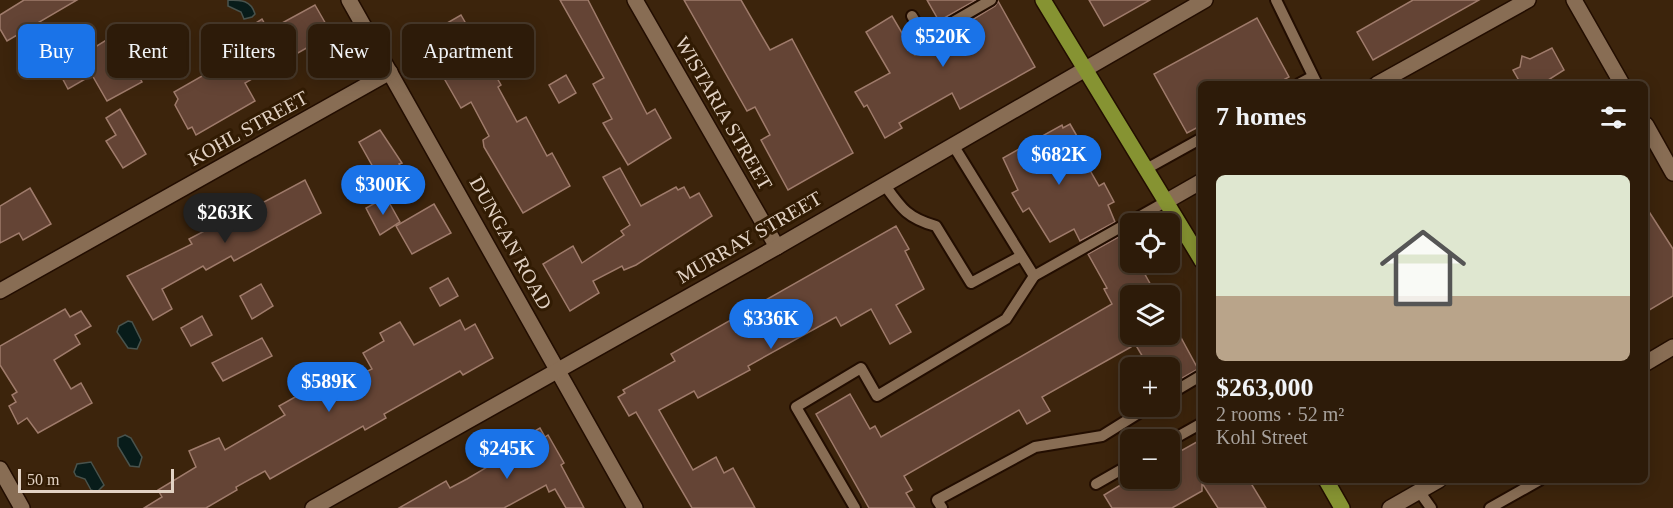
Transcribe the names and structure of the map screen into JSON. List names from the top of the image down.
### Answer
{
  "streets": {
    "street": [
      "WISTARIA STREET",
      "KOHL STREET",
      "MURRAY STREET",
      "DUNGAN ROAD"
    ]
  },
  "crossings": [
    ["WISTARIA STREET", "MURRAY STREET"],
    ["MURRAY STREET", "DUNGAN ROAD"]
  ],
  "scale_bar": "50 m",
  "page": {
    "price": [
      "$520K",
      "$682K",
      "$300K",
      "$263K",
      "$336K",
      "$589K",
      "$245K"
    ],
    "chip": [
      "Buy",
      "Rent",
      "Filters",
      "New",
      "Apartment"
    ],
    "heading": "7 homes",
    "list": [
      {
        "name": "$263,000",
        "note": "2 rooms · 52 m² · Kohl Street"
      }
    ],
    "map_buttons": ["+", "−"],
    "scale": "50 m"
  }
}
